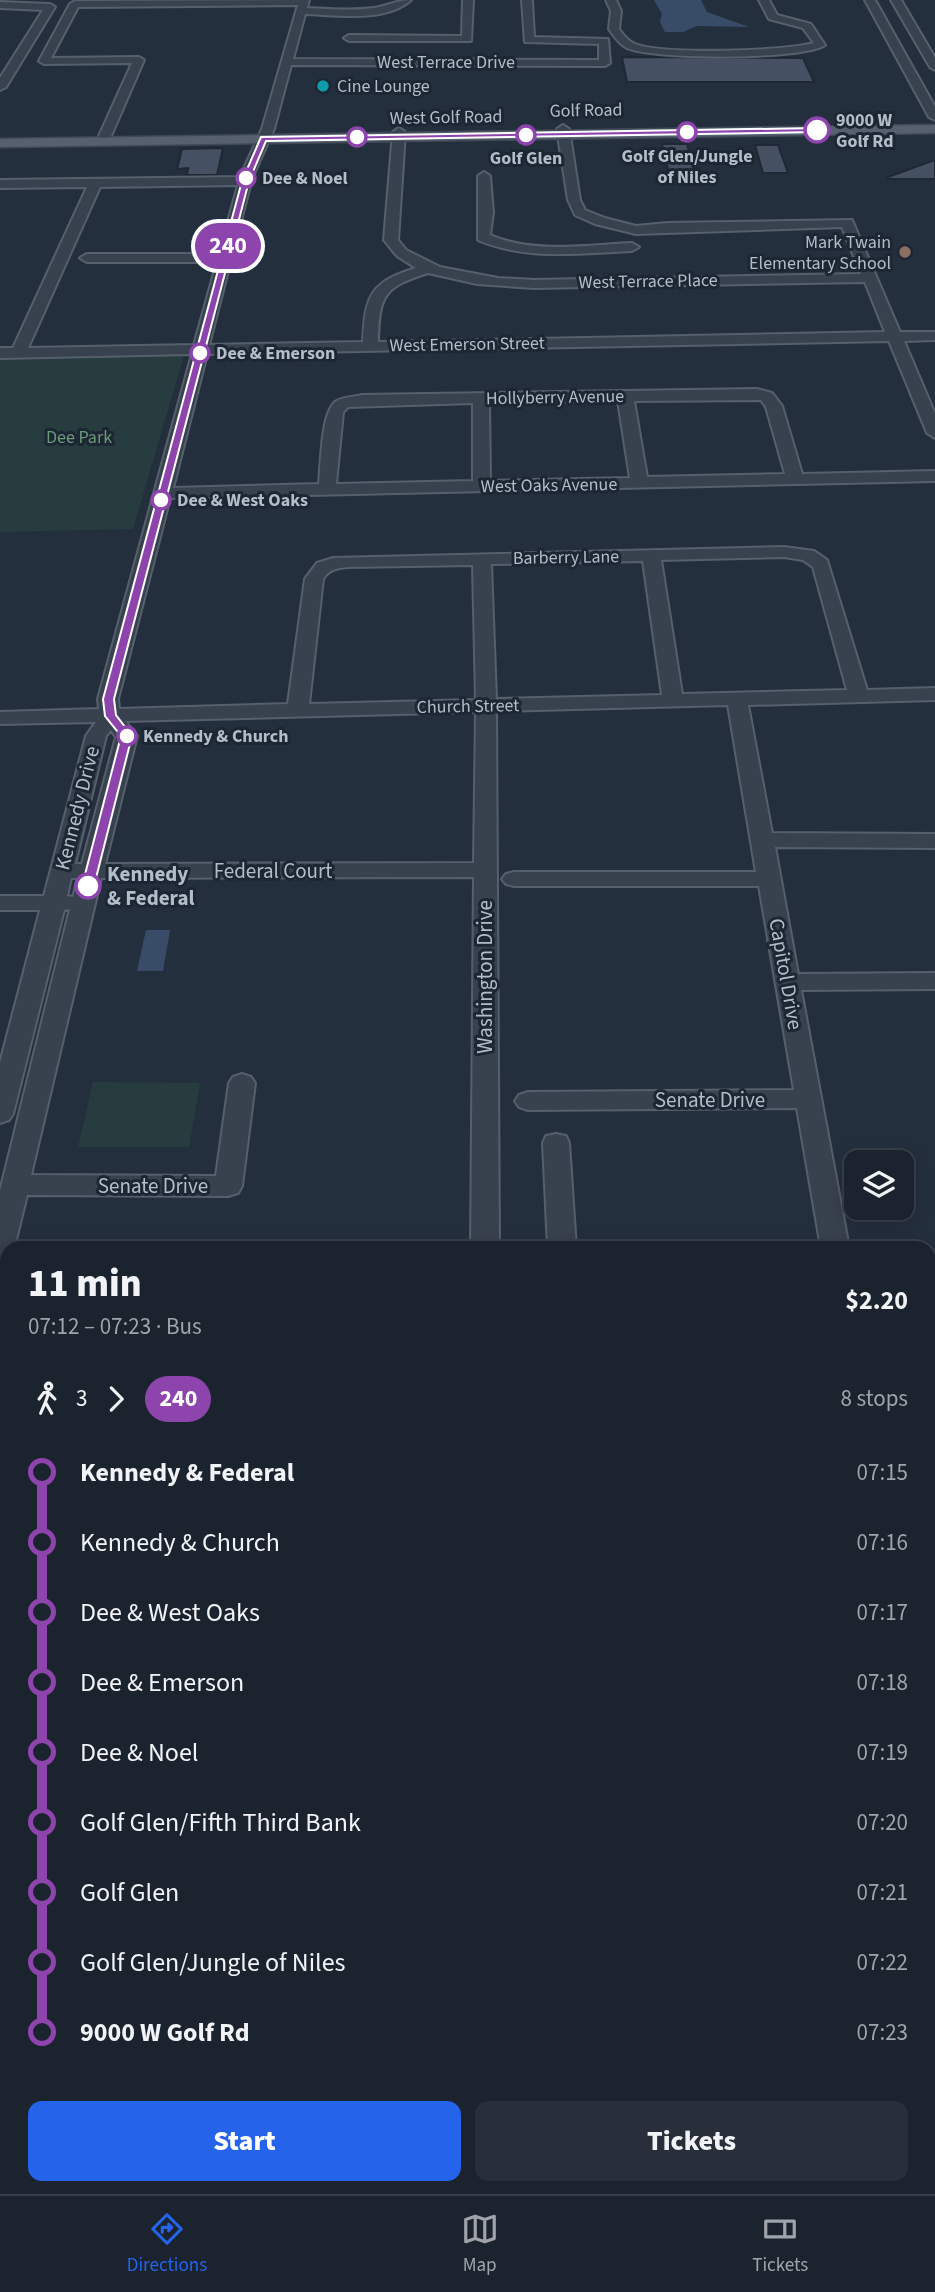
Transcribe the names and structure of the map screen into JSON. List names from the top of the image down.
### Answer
{
  "streets": {
    "main road": ["Golf Road", "West Golf Road"],
    "street": [
      "West Terrace Drive",
      "West Terrace Place",
      "West Emerson Street",
      "Hollyberry Avenue",
      "West Oaks Avenue",
      "Barberry Lane",
      "Church Street",
      "Kennedy Drive",
      "Federal Court",
      "Capitol Drive",
      "Washington Drive",
      "Senate Drive"
    ]
  },
  "crossings": [
    ["Golf Road", "West Golf Road"],
    ["Barberry Lane", "Church Street"],
    ["Barberry Lane", "Washington Drive"],
    ["Church Street", "Kennedy Drive"],
    ["Church Street", "Capitol Drive"],
    ["Church Street", "Washington Drive"],
    ["Kennedy Drive", "Federal Court"],
    ["Kennedy Drive", "Senate Drive"],
    ["Federal Court", "Washington Drive"],
    ["Capitol Drive", "Senate Drive"]
  ],
  "parks": ["Dee Park"],
  "places": [
    "Cine Lounge",
    "9000 W Golf Rd",
    "Golf Glen/Jungle of Niles",
    "Golf Glen",
    "Dee & Noel",
    "Mark Twain Elementary School",
    "Dee & Emerson",
    "Dee & West Oaks",
    "Kennedy & Church",
    "Kennedy & Federal"
  ],
  "lines": ["bus line 240"],
  "page": {
    "on_map": "240",
    "heading": ["11 min", "07:12 – 07:23 · Bus", "$2.20"],
    "legs": ["3", "240", "8 stops"],
    "list": [
      {
        "name": "Kennedy & Federal",
        "value": "07:15"
      },
      {
        "name": "Kennedy & Church",
        "value": "07:16"
      },
      {
        "name": "Dee & West Oaks",
        "value": "07:17"
      },
      {
        "name": "Dee & Emerson",
        "value": "07:18"
      },
      {
        "name": "Dee & Noel",
        "value": "07:19"
      },
      {
        "name": "Golf Glen/Fifth Third Bank",
        "value": "07:20"
      },
      {
        "name": "Golf Glen",
        "value": "07:21"
      },
      {
        "name": "Golf Glen/Jungle of Niles",
        "value": "07:22"
      },
      {
        "name": "9000 W Golf Rd",
        "value": "07:23"
      }
    ],
    "buttons": ["Start", "Tickets"],
    "tabs": ["Directions", "Map", "Tickets"]
  }
}
